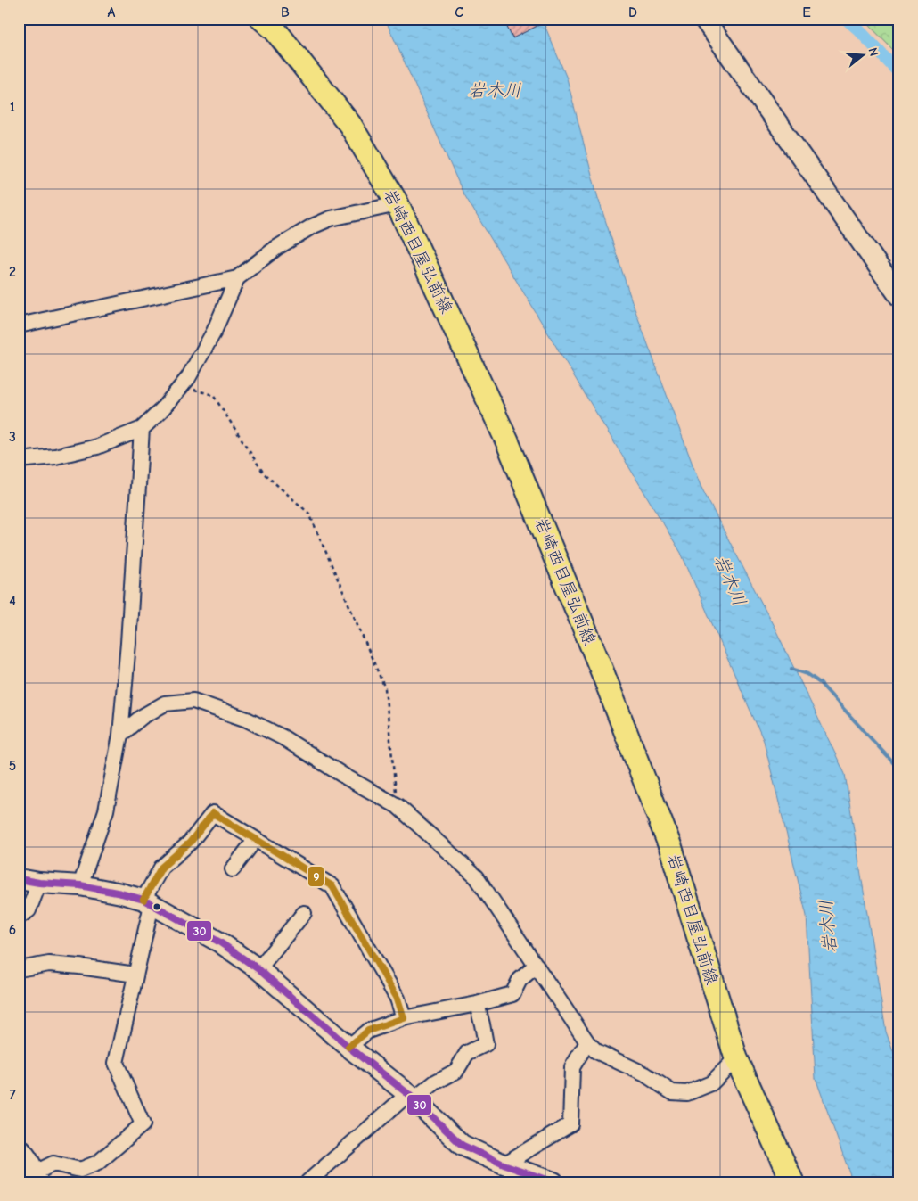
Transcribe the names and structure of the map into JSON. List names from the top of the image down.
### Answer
{
  "streets": {
    "main road": ["岩崎西目屋弘前線"]
  },
  "water": ["岩木川"],
  "lines": ["transit line 9", "transit line 30"],
  "north": "right",
  "grid": {
    "columns": [
      "A",
      "B",
      "C",
      "D",
      "E"
    ],
    "rows": [
      "1",
      "2",
      "3",
      "4",
      "5",
      "6",
      "7"
    ]
  }
}
